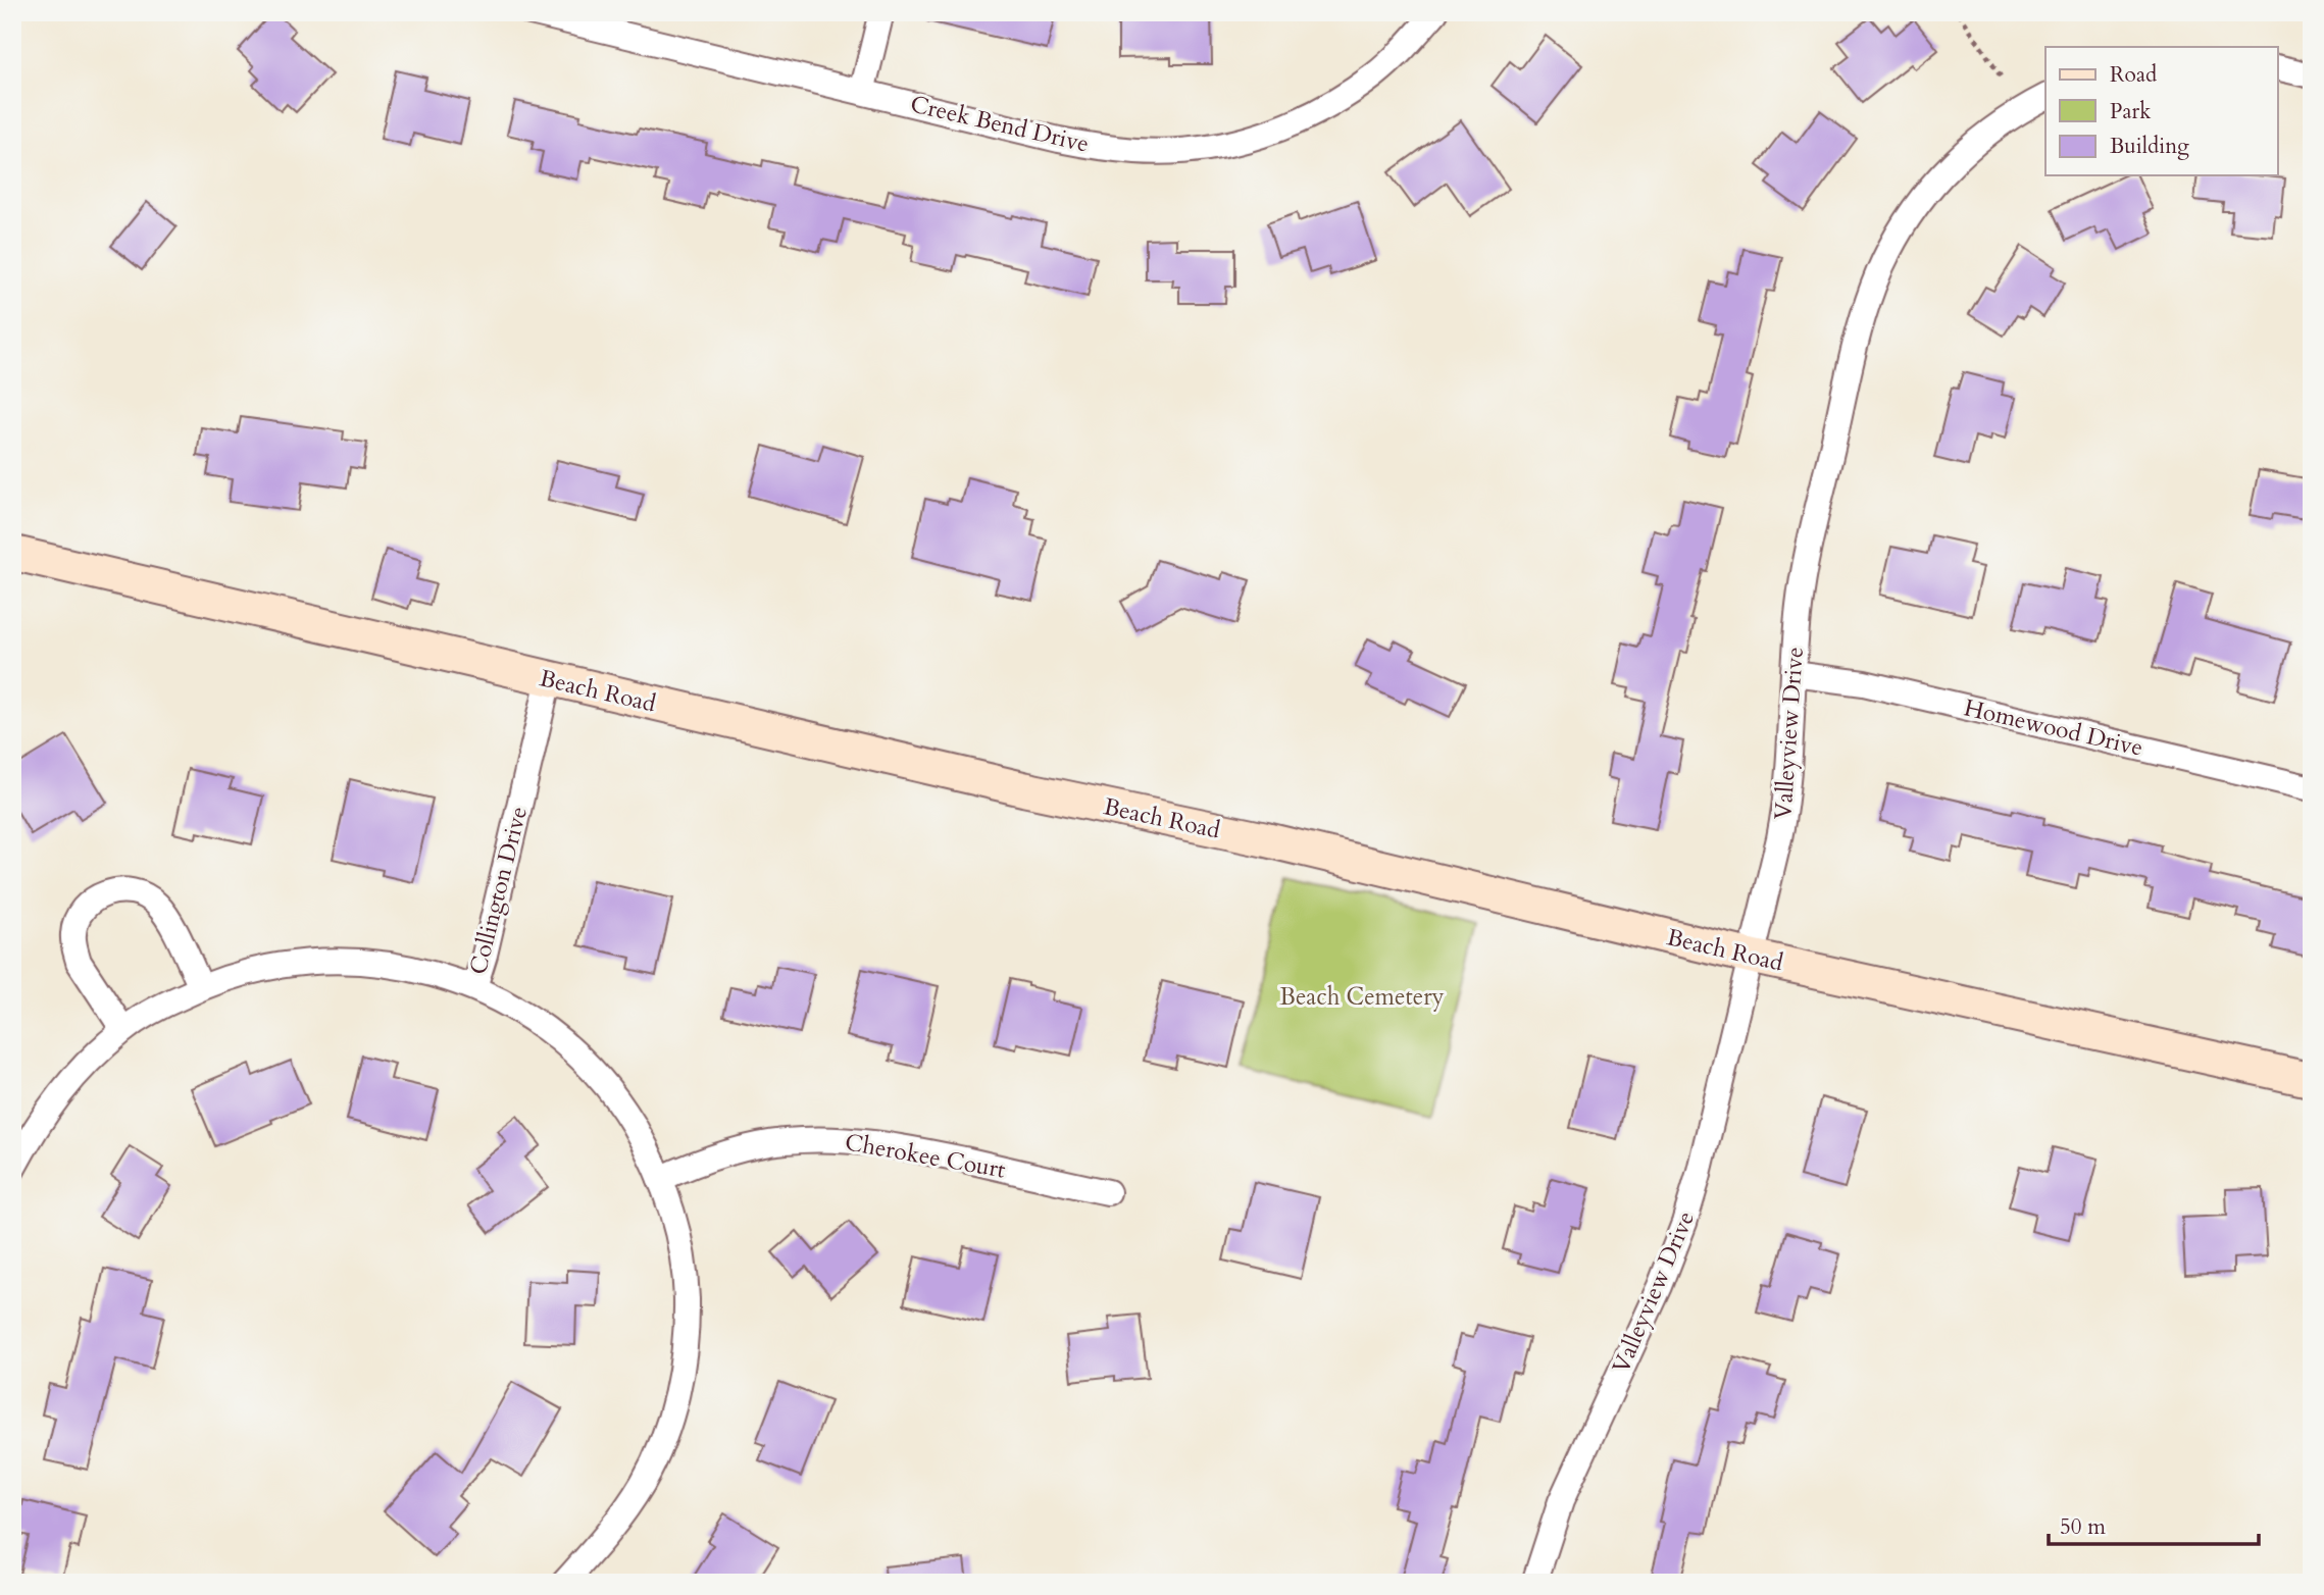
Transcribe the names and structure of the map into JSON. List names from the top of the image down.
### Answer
{
  "streets": {
    "street": [
      "Creek Bend Drive",
      "Beach Road",
      "Homewood Drive",
      "Valleyview Drive",
      "Collington Drive",
      "Cherokee Court"
    ]
  },
  "crossings": [
    ["Beach Road", "Valleyview Drive"],
    ["Beach Road", "Collington Drive"],
    ["Homewood Drive", "Valleyview Drive"],
    ["Collington Drive", "Cherokee Court"]
  ],
  "parks": ["Beach Cemetery"],
  "legend": ["Road", "Park", "Building"],
  "scale_bar": "50 m"
}
